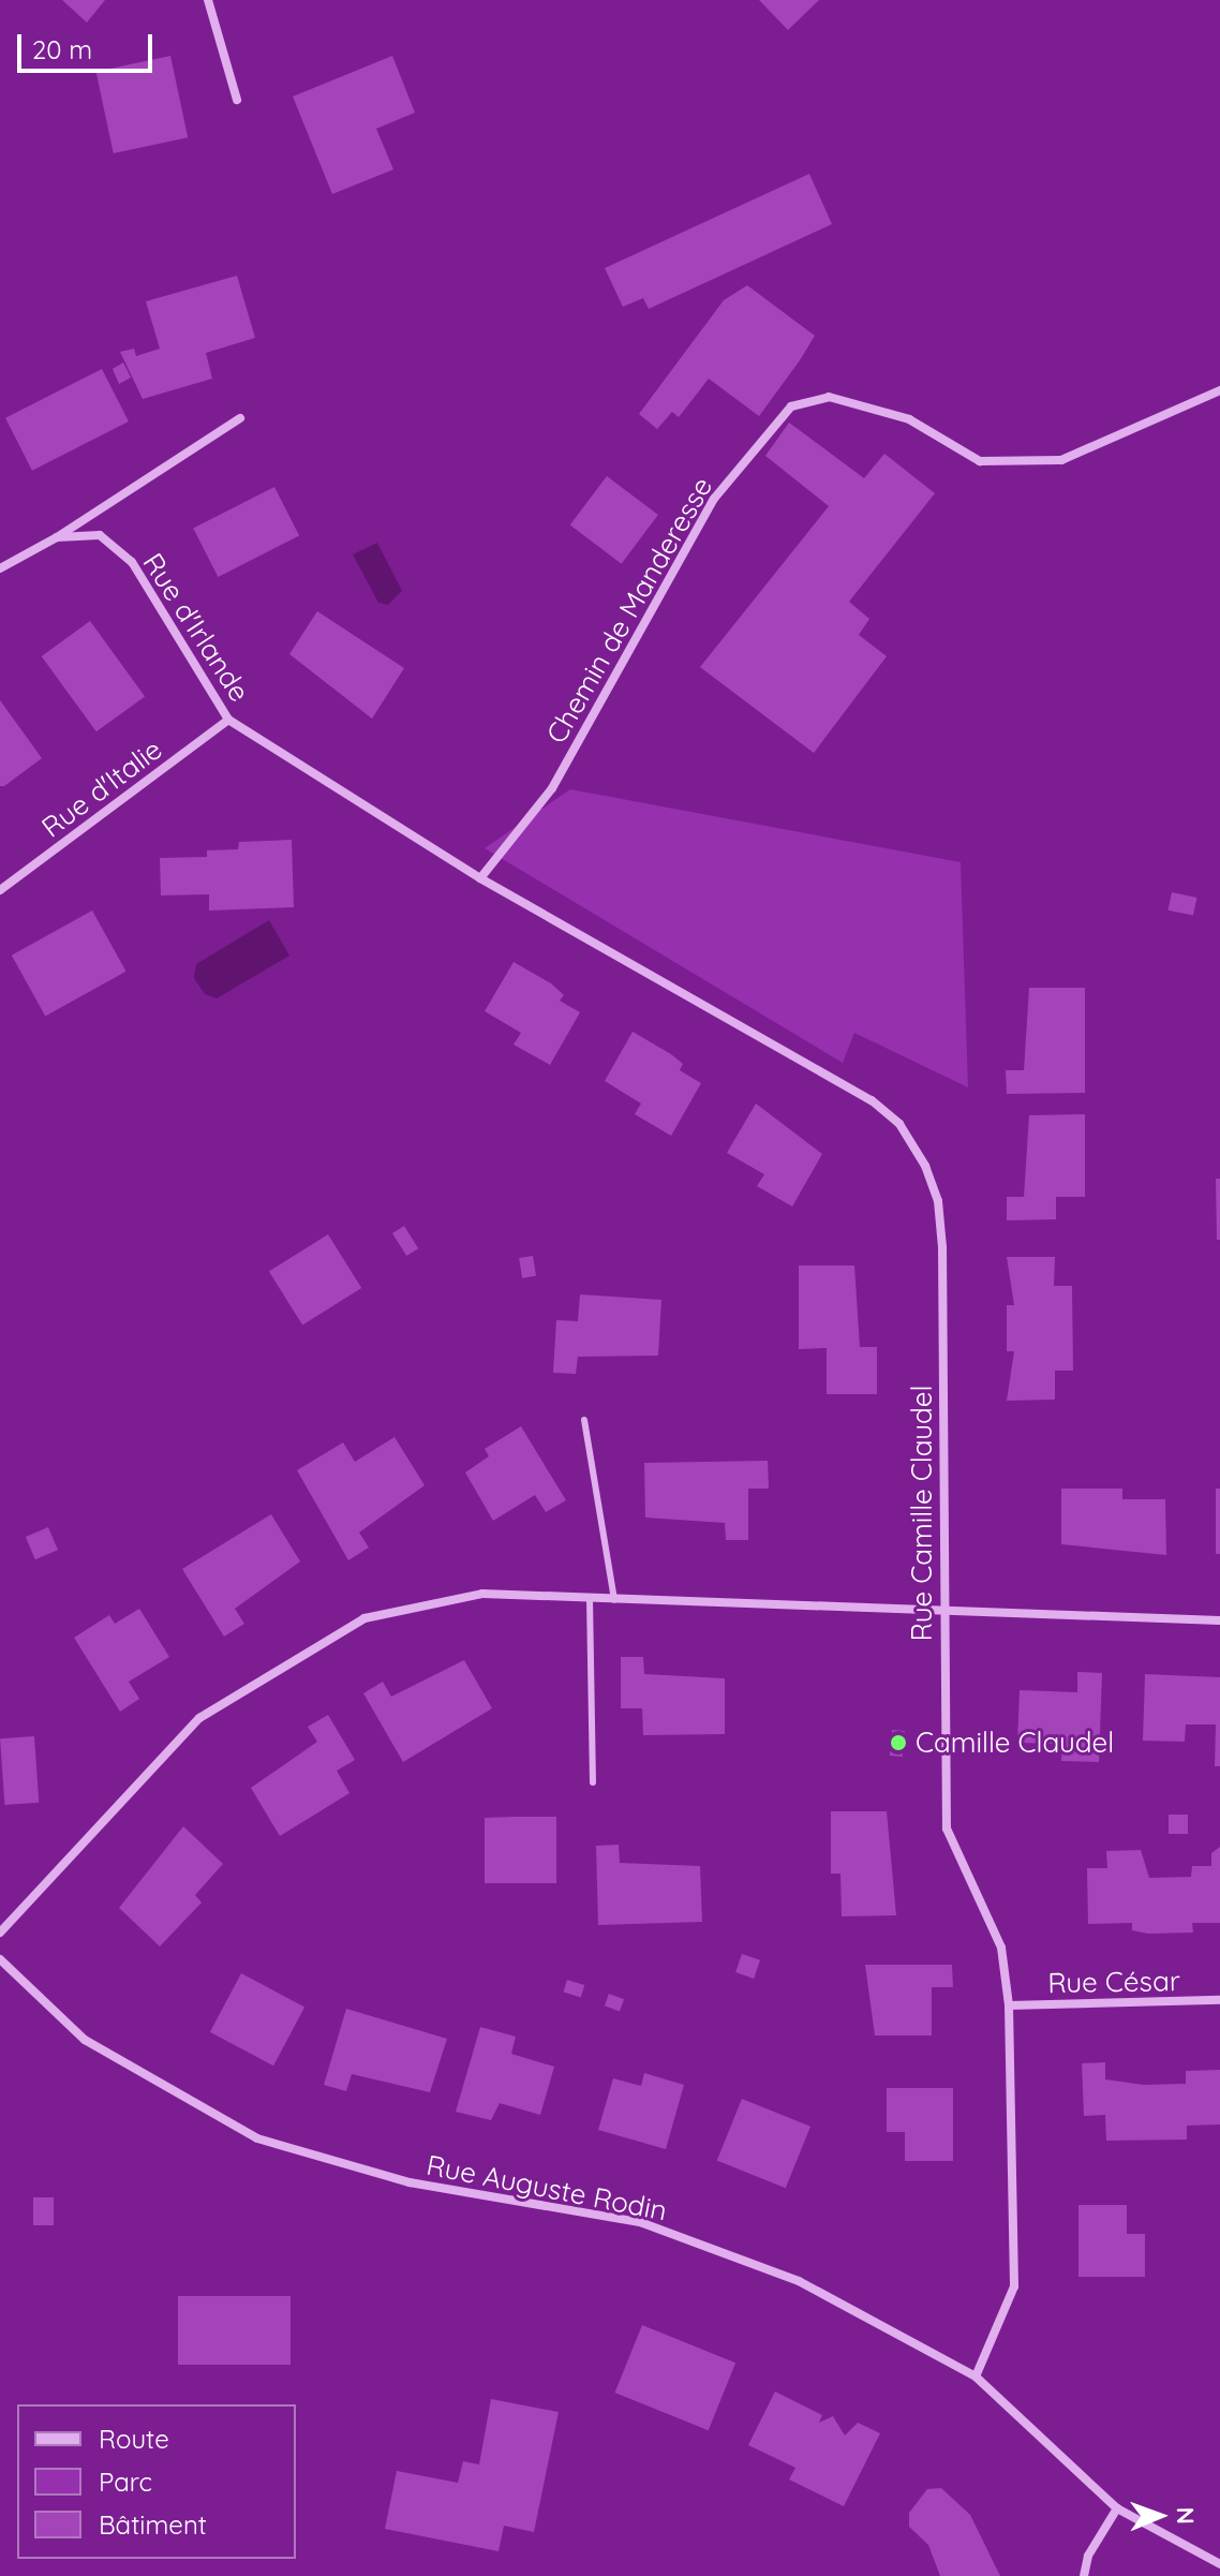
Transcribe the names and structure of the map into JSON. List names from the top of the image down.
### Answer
{
  "streets": {
    "street": [
      "Chemin de Manderesse",
      "Rue d'Irlande",
      "Rue d'Italie",
      "Rue Camille Claudel",
      "Rue César",
      "Rue Auguste Rodin"
    ]
  },
  "crossings": [
    ["Chemin de Manderesse", "Rue d'Irlande"],
    ["Chemin de Manderesse", "Rue Camille Claudel"],
    ["Rue d'Irlande", "Rue d'Italie"],
    ["Rue d'Irlande", "Rue Camille Claudel"],
    ["Rue Camille Claudel", "Rue César"],
    ["Rue Camille Claudel", "Rue Auguste Rodin"]
  ],
  "places": ["Camille Claudel"],
  "legend": ["Route", "Parc", "Bâtiment"],
  "scale_bar": "20 m",
  "north": "right"
}
